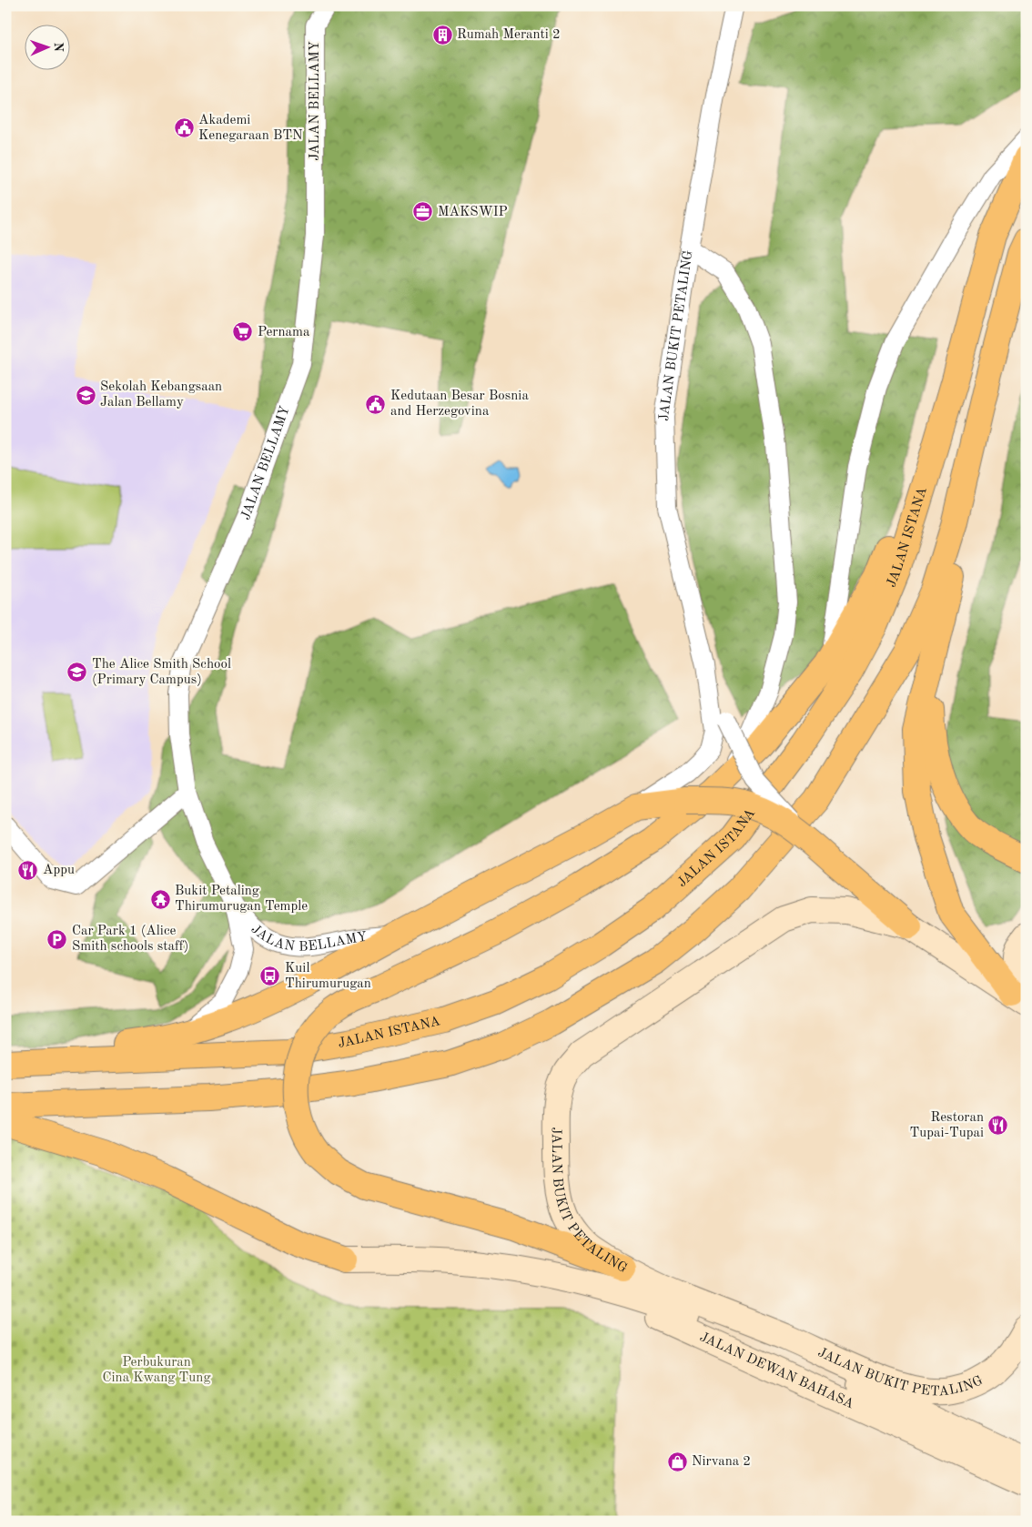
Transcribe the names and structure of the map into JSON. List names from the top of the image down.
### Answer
{
  "streets": {
    "main road": ["JALAN BUKIT PETALING", "JALAN ISTANA", "JALAN DEWAN BAHASA"],
    "street": ["JALAN BELLAMY"]
  },
  "parks": ["Perbukuran Cina Kwang Tung"],
  "places": {
    "building": ["Rumah Meranti 2"],
    "public building": ["Akademi Kenegaraan BTN", "Kedutaan Besar Bosnia and Herzegovina"],
    "office": ["MAKSWIP"],
    "supermarket": ["Pernama"],
    "school or university": ["Sekolah Kebangsaan Jalan Bellamy", "The Alice Smith School (Primary Campus)"],
    "restaurant": ["Appu", "Restoran Tupai-Tupai"],
    "temple": ["Bukit Petaling Thirumurugan Temple"],
    "parking": ["Car Park 1 (Alice Smith schools staff)"],
    "bus stop": ["Kuil Thirumurugan"],
    "shop": ["Nirvana 2"]
  },
  "north": "right"
}
